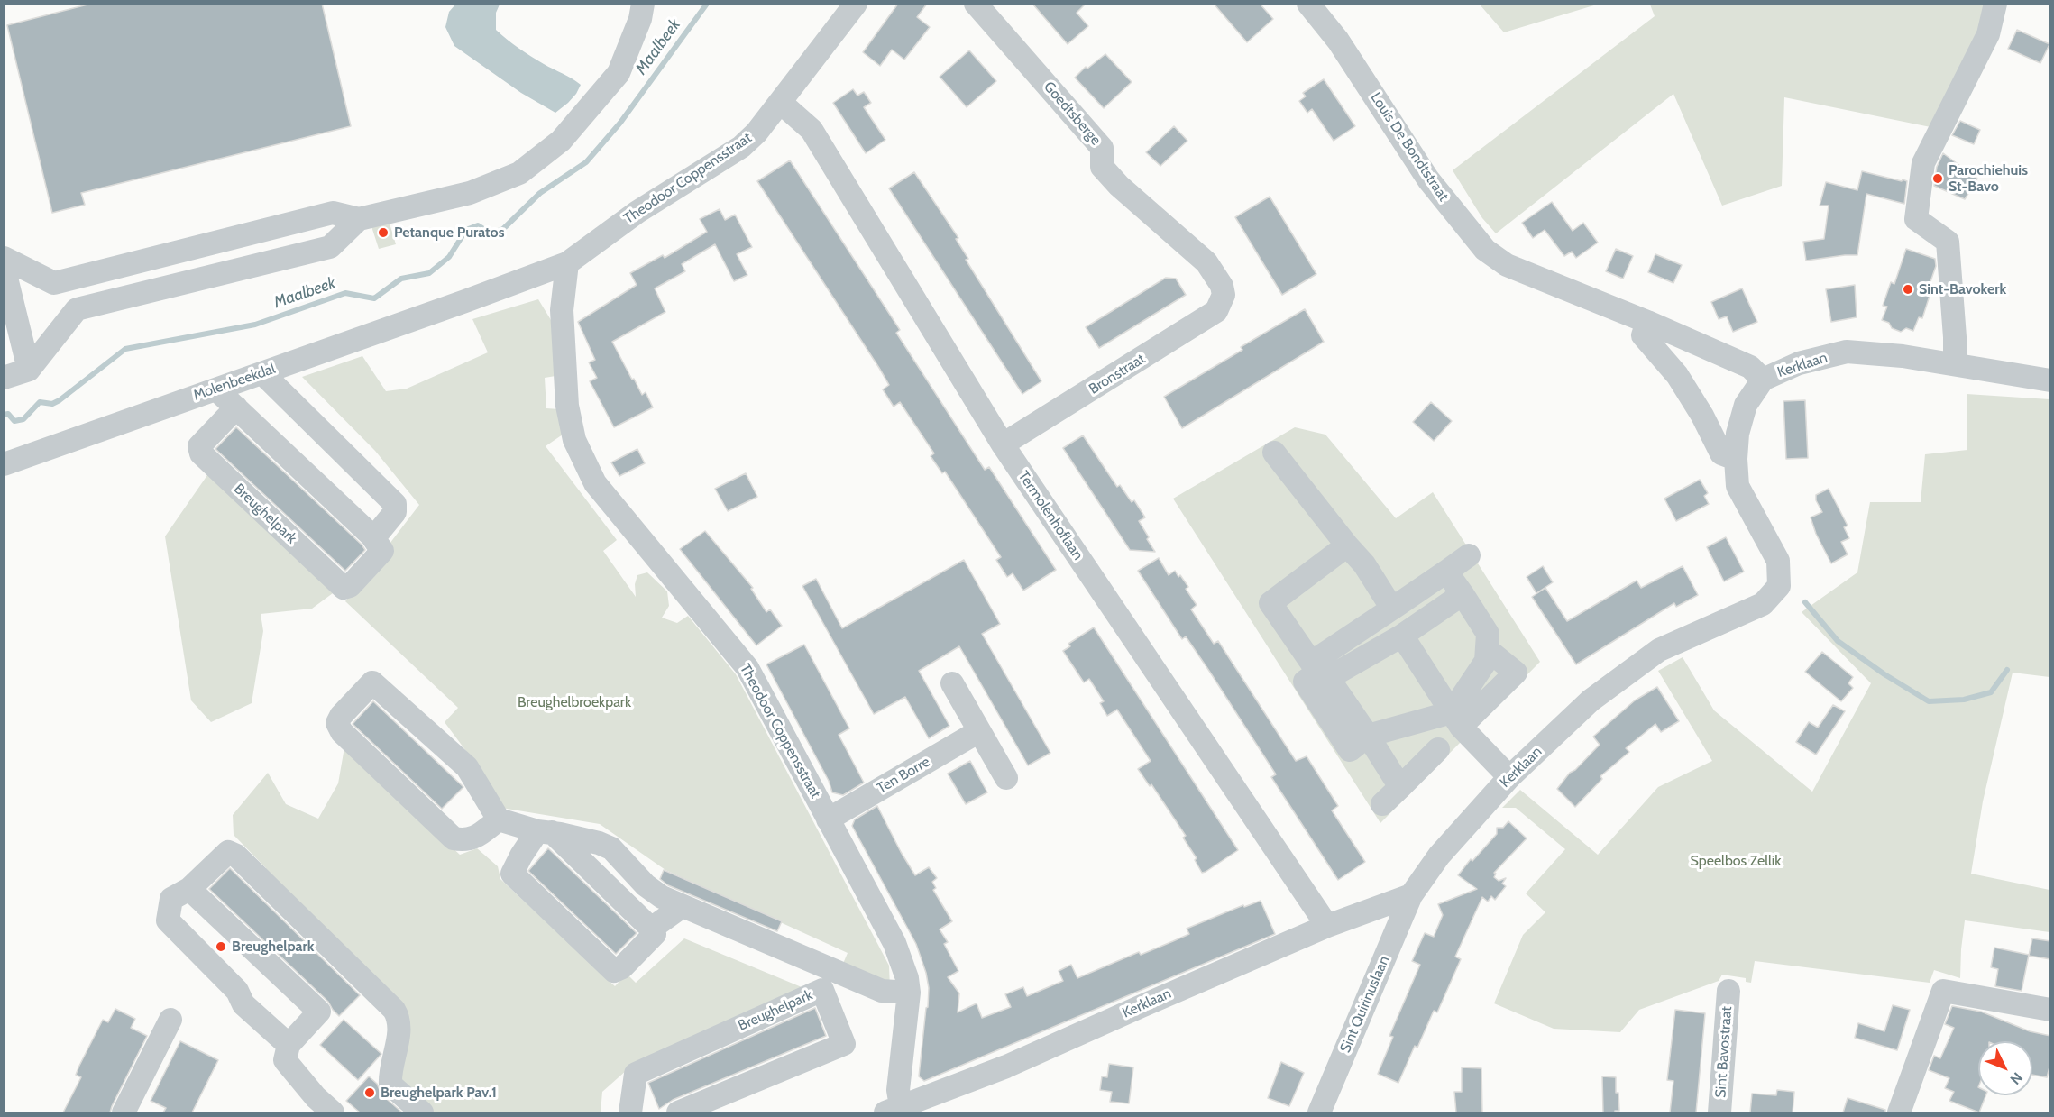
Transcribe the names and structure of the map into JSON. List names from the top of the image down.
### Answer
{
  "streets": {
    "street": [
      "Goedtsberge",
      "Louis De Bondtstraat",
      "Theodoor Coppensstraat",
      "Kerklaan",
      "Bronstraat",
      "Molenbeekdal",
      "Breughelpark",
      "Termolenhoflaan",
      "Ten Borre",
      "Sint Quirinuslaan",
      "Sint Bavostraat"
    ]
  },
  "crossings": [
    ["Goedtsberge", "Bronstraat"],
    ["Louis De Bondtstraat", "Kerklaan"],
    ["Theodoor Coppensstraat", "Kerklaan"],
    ["Theodoor Coppensstraat", "Molenbeekdal"],
    ["Theodoor Coppensstraat", "Termolenhoflaan"],
    ["Theodoor Coppensstraat", "Ten Borre"],
    ["Kerklaan", "Termolenhoflaan"],
    ["Kerklaan", "Sint Quirinuslaan"],
    ["Bronstraat", "Termolenhoflaan"]
  ],
  "water": ["Maalbeek"],
  "parks": ["Breughelbroekpark", "Speelbos Zellik"],
  "places": [
    "Parochiehuis St-Bavo",
    "Petanque Puratos",
    "Sint-Bavokerk",
    "Breughelpark",
    "Breughelpark Pav.1"
  ],
  "north": "bottom right"
}
